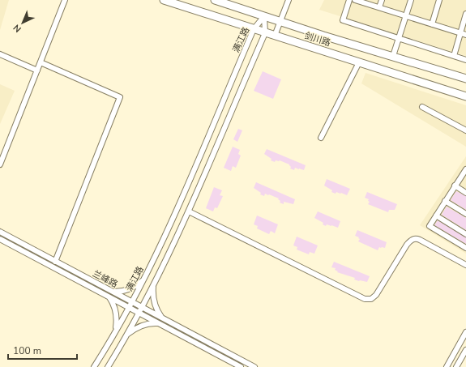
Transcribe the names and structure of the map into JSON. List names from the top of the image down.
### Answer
{
  "streets": {
    "highway": ["剑川路"],
    "street": ["满江路", "兰峰路"]
  },
  "crossings": [
    ["剑川路", "满江路"],
    ["满江路", "兰峰路"]
  ],
  "scale_bar": "100 m",
  "north": "bottom left"
}
